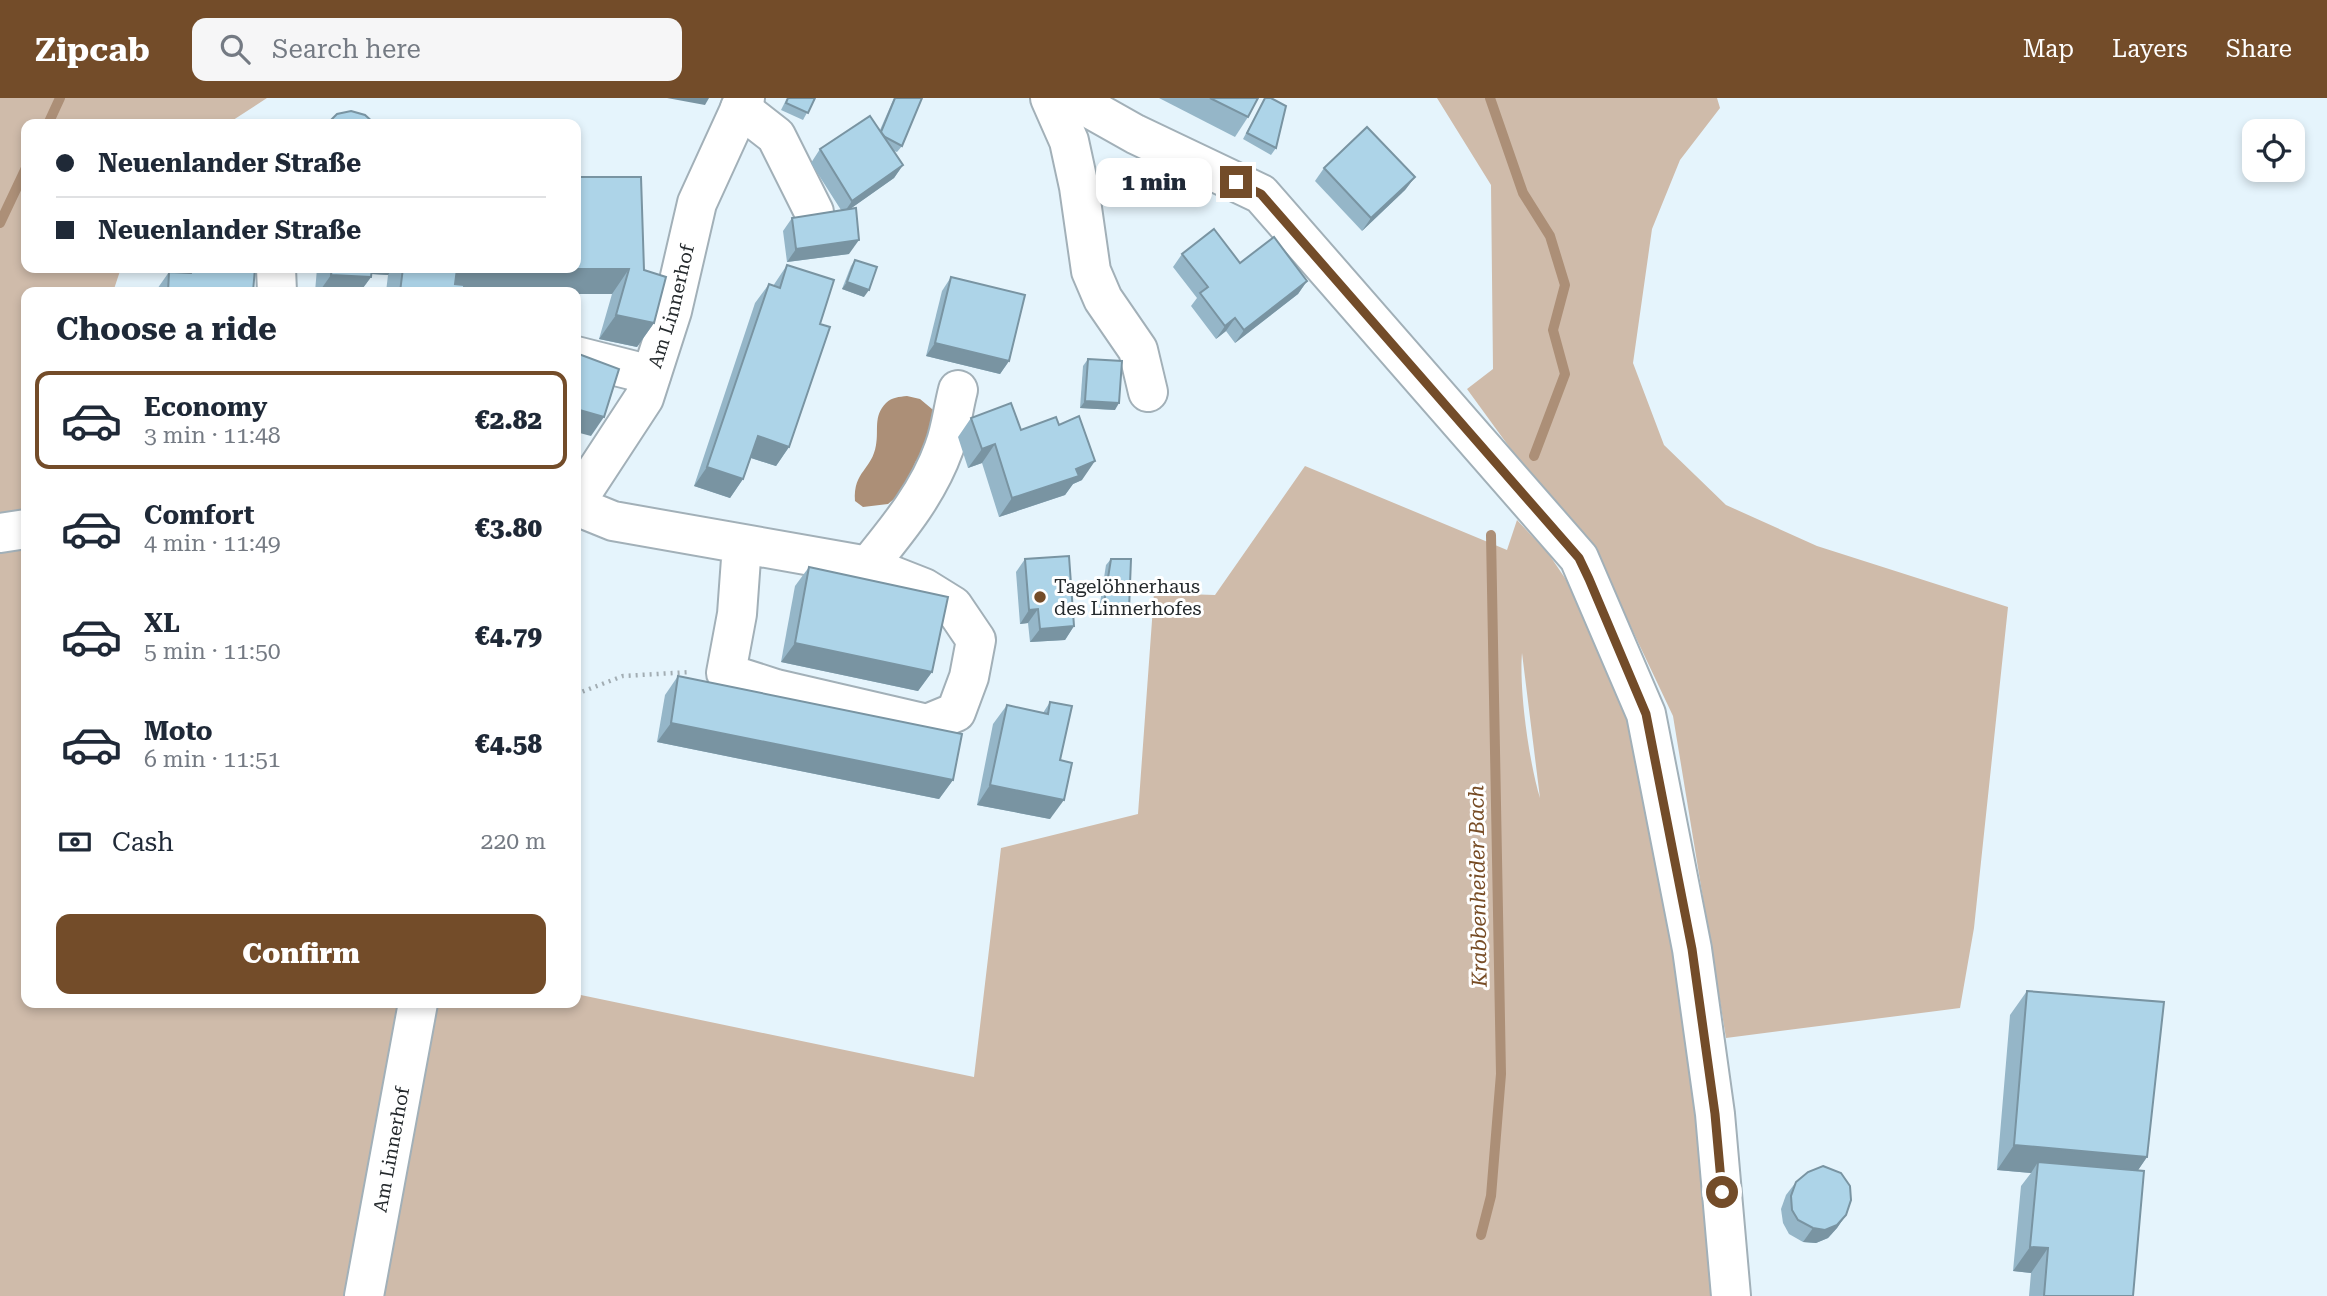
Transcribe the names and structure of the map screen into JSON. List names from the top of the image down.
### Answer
{
  "streets": {
    "street": ["Am Linnerhof"]
  },
  "water": ["Krabbenheider Bach"],
  "places": ["Tagelöhnerhaus des Linnerhofes"],
  "page": {
    "header": "Zipcab",
    "search": "Search here",
    "nav": ["Map", "Layers", "Share"],
    "banner": ["Neuenlander Straße", "Neuenlander Straße"],
    "bubble": "1 min",
    "heading": "Choose a ride",
    "list": [
      {
        "name": "Economy",
        "note": "3 min · 11:48",
        "value": "€2.82"
      },
      {
        "name": "Comfort",
        "note": "4 min · 11:49",
        "value": "€3.80"
      },
      {
        "name": "XL",
        "note": "5 min · 11:50",
        "value": "€4.79"
      },
      {
        "name": "Moto",
        "note": "6 min · 11:51",
        "value": "€4.58"
      }
    ],
    "pay": ["Cash", "220 m"],
    "buttons": "Confirm"
  }
}
